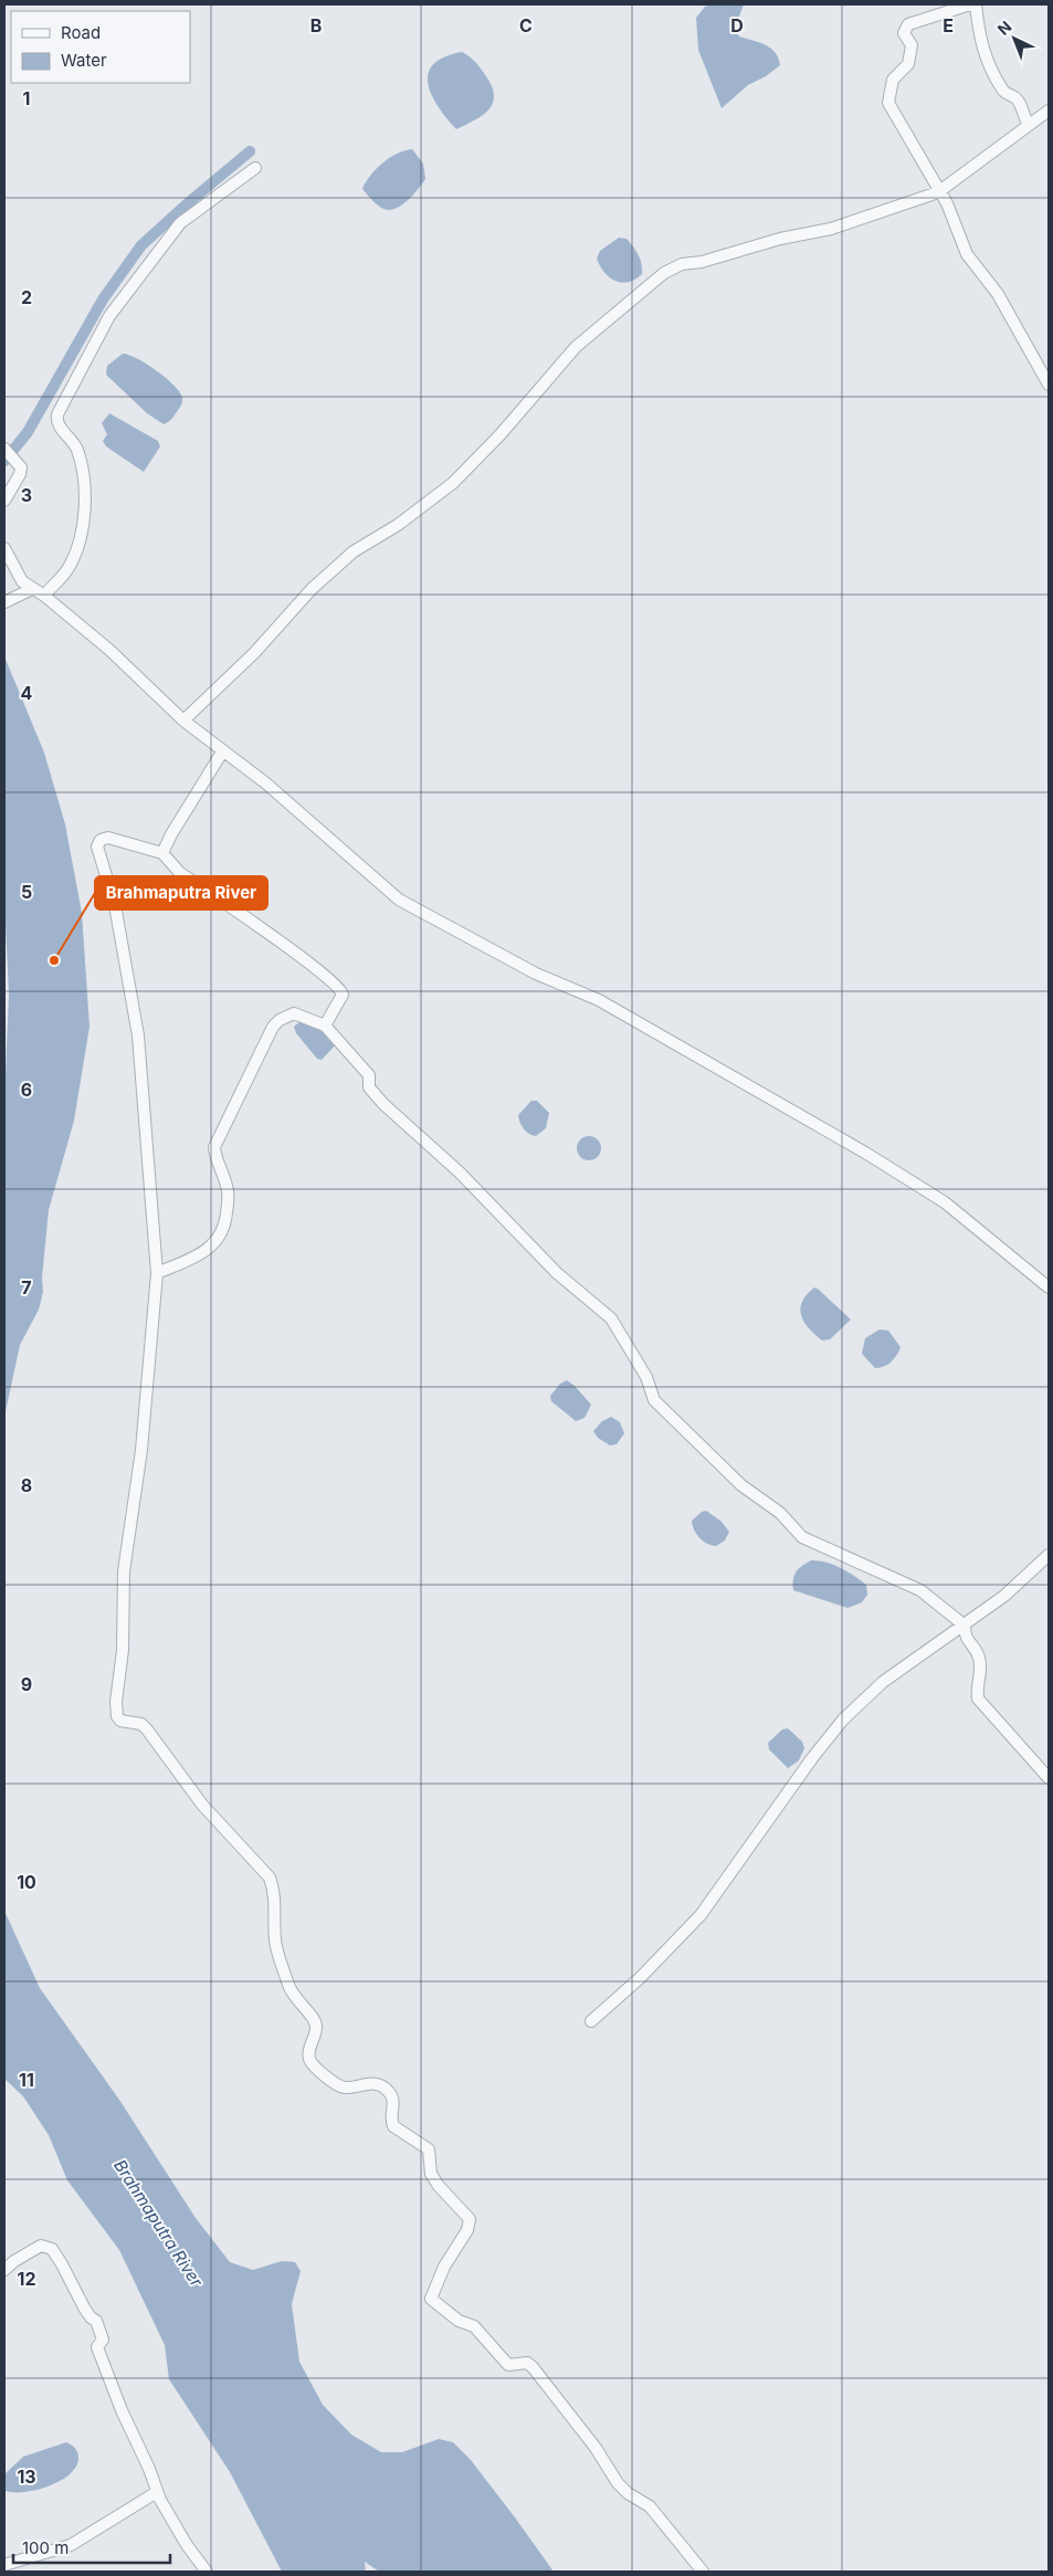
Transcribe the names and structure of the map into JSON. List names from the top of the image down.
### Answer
{
  "water": ["Brahmaputra River"],
  "places": ["Brahmaputra River"],
  "legend": ["Road", "Water"],
  "scale_bar": "100 m",
  "north": "top left",
  "grid": {
    "columns": [
      "B",
      "C",
      "D",
      "E"
    ],
    "rows": [
      "1",
      "2",
      "3",
      "4",
      "5",
      "6",
      "7",
      "8",
      "9",
      "10",
      "11",
      "12",
      "13"
    ]
  }
}
